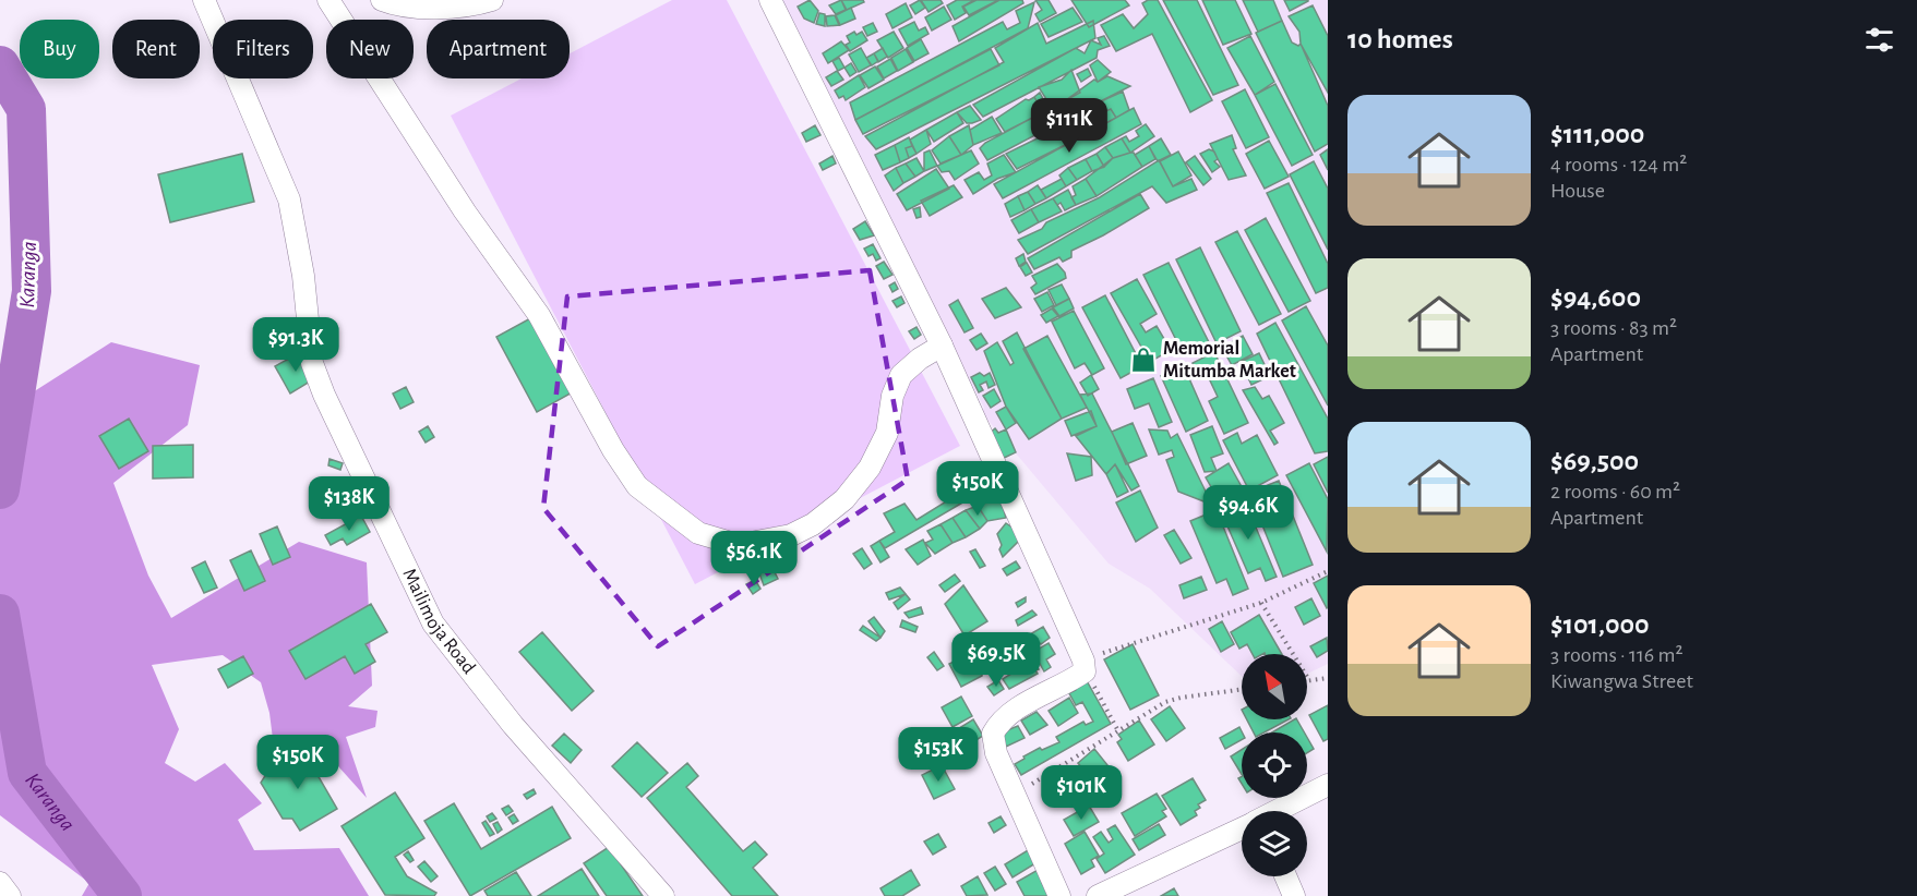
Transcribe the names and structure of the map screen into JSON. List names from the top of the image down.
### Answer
{
  "streets": {
    "street": ["Mailimoja Road"]
  },
  "water": ["Karanga"],
  "places": {
    "shop": ["Memorial Mitumba Market"]
  },
  "north": "top left",
  "page": {
    "heading": "10 homes",
    "chip": [
      "Buy",
      "Rent",
      "Filters",
      "New",
      "Apartment"
    ],
    "list": [
      {
        "name": "$111,000",
        "note": "4 rooms · 124 m² · House"
      },
      {
        "name": "$94,600",
        "note": "3 rooms · 83 m² · Apartment"
      },
      {
        "name": "$69,500",
        "note": "2 rooms · 60 m² · Apartment"
      },
      {
        "name": "$101,000",
        "note": "3 rooms · 116 m² · Kiwangwa Street"
      }
    ],
    "price": [
      "$111K",
      "$91.3K",
      "$150K",
      "$138K",
      "$94.6K",
      "$56.1K",
      "$69.5K",
      "$153K",
      "$150K",
      "$101K"
    ]
  }
}
